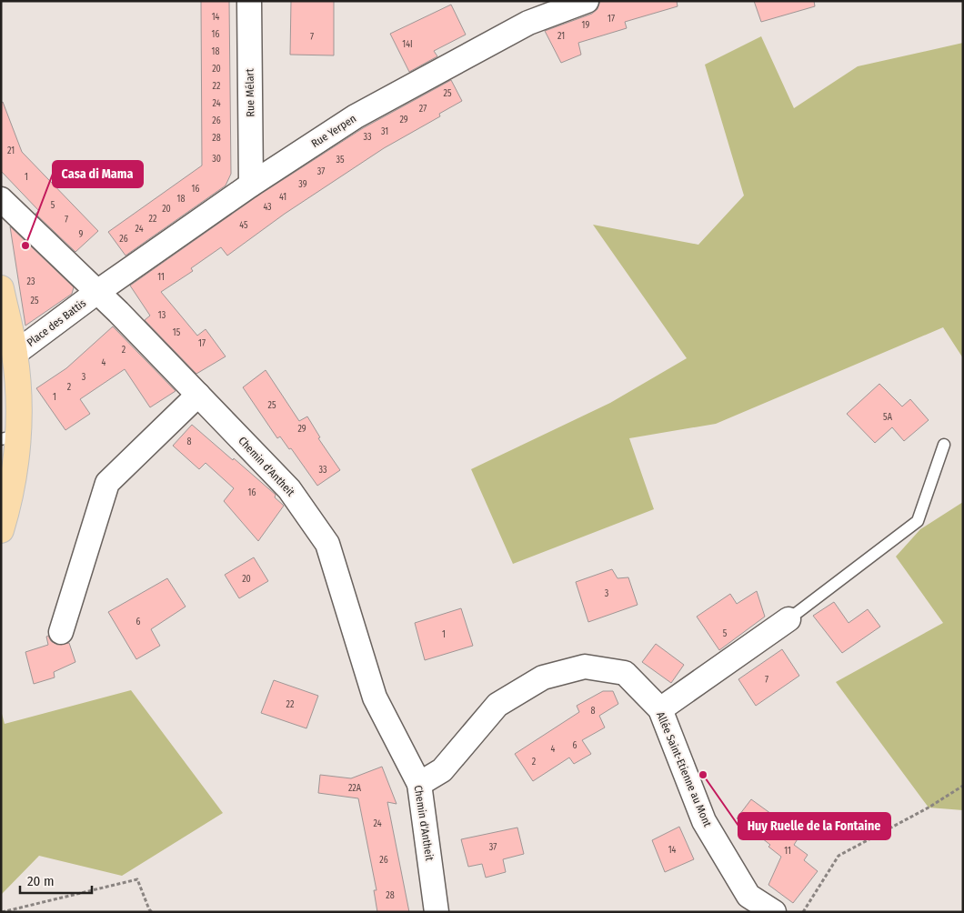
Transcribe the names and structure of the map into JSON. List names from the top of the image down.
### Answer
{
  "streets": {
    "street": [
      "Rue Mélart",
      "Rue Yerpen",
      "Place des Battis",
      "Chemin d'Antheit",
      "Allée Saint-Etienne au Mont"
    ]
  },
  "crossings": [
    ["Rue Mélart", "Rue Yerpen"],
    ["Rue Yerpen", "Place des Battis"],
    ["Rue Yerpen", "Chemin d'Antheit"],
    ["Place des Battis", "Chemin d'Antheit"],
    ["Chemin d'Antheit", "Allée Saint-Etienne au Mont"]
  ],
  "places": ["Casa di Mama", "Huy Ruelle de la Fontaine"],
  "house_numbers": [
    "14",
    "17",
    "19",
    "16",
    "21",
    "7",
    "14I",
    "18",
    "20",
    "22",
    "25",
    "24",
    "27",
    "29",
    "26",
    "31",
    "33",
    "28",
    "21",
    "30",
    "35",
    "37",
    "1",
    "39",
    "16",
    "41",
    "18",
    "5",
    "43",
    "20",
    "22",
    "7",
    "45",
    "24",
    "9",
    "26",
    "11",
    "23",
    "25",
    "13",
    "15",
    "17",
    "2",
    "4",
    "3",
    "2",
    "1",
    "25",
    "5A",
    "29",
    "8",
    "33",
    "16",
    "20",
    "3",
    "6",
    "5",
    "1",
    "7",
    "22",
    "8",
    "6",
    "4",
    "2",
    "22A",
    "24",
    "37",
    "14",
    "11",
    "26",
    "28"
  ],
  "scale_bar": "20 m"
}
